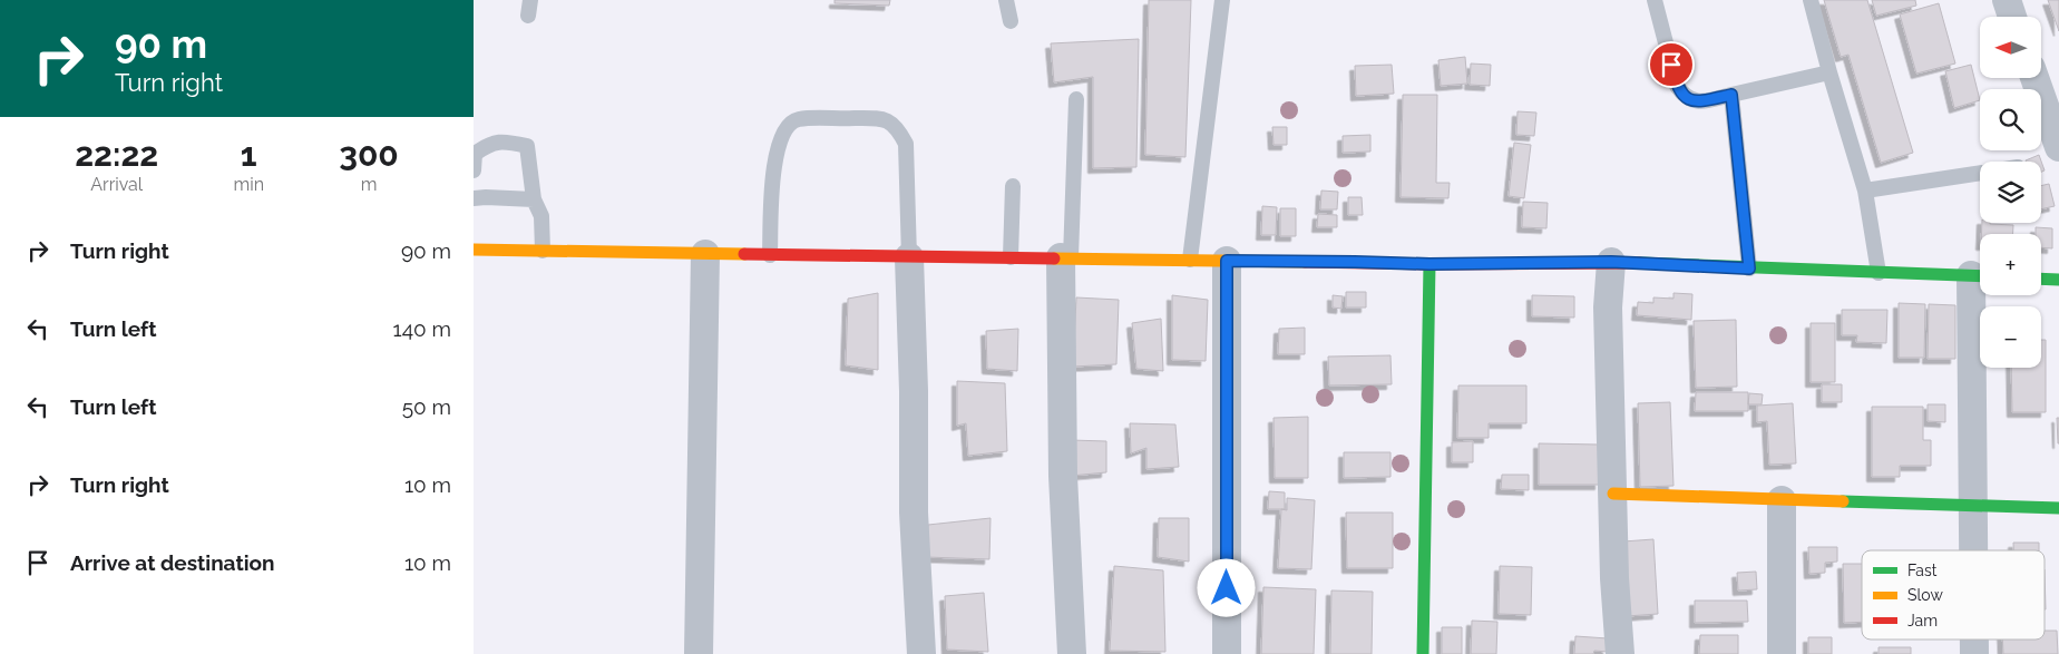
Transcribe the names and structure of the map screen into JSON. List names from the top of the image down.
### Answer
{
  "legend": ["Fast", "Slow", "Jam"],
  "north": "left",
  "page": {
    "turn": ["90 m", "Turn right"],
    "map_buttons": ["+", "−"],
    "eta": [
      "22:22",
      "Arrival",
      "1",
      "min",
      "300",
      "m"
    ],
    "list": [
      {
        "name": "Turn right",
        "value": "90 m"
      },
      {
        "name": "Turn left",
        "value": "140 m"
      },
      {
        "name": "Turn left",
        "value": "50 m"
      },
      {
        "name": "Turn right",
        "value": "10 m"
      },
      {
        "name": "Arrive at destination",
        "value": "10 m"
      }
    ]
  }
}
